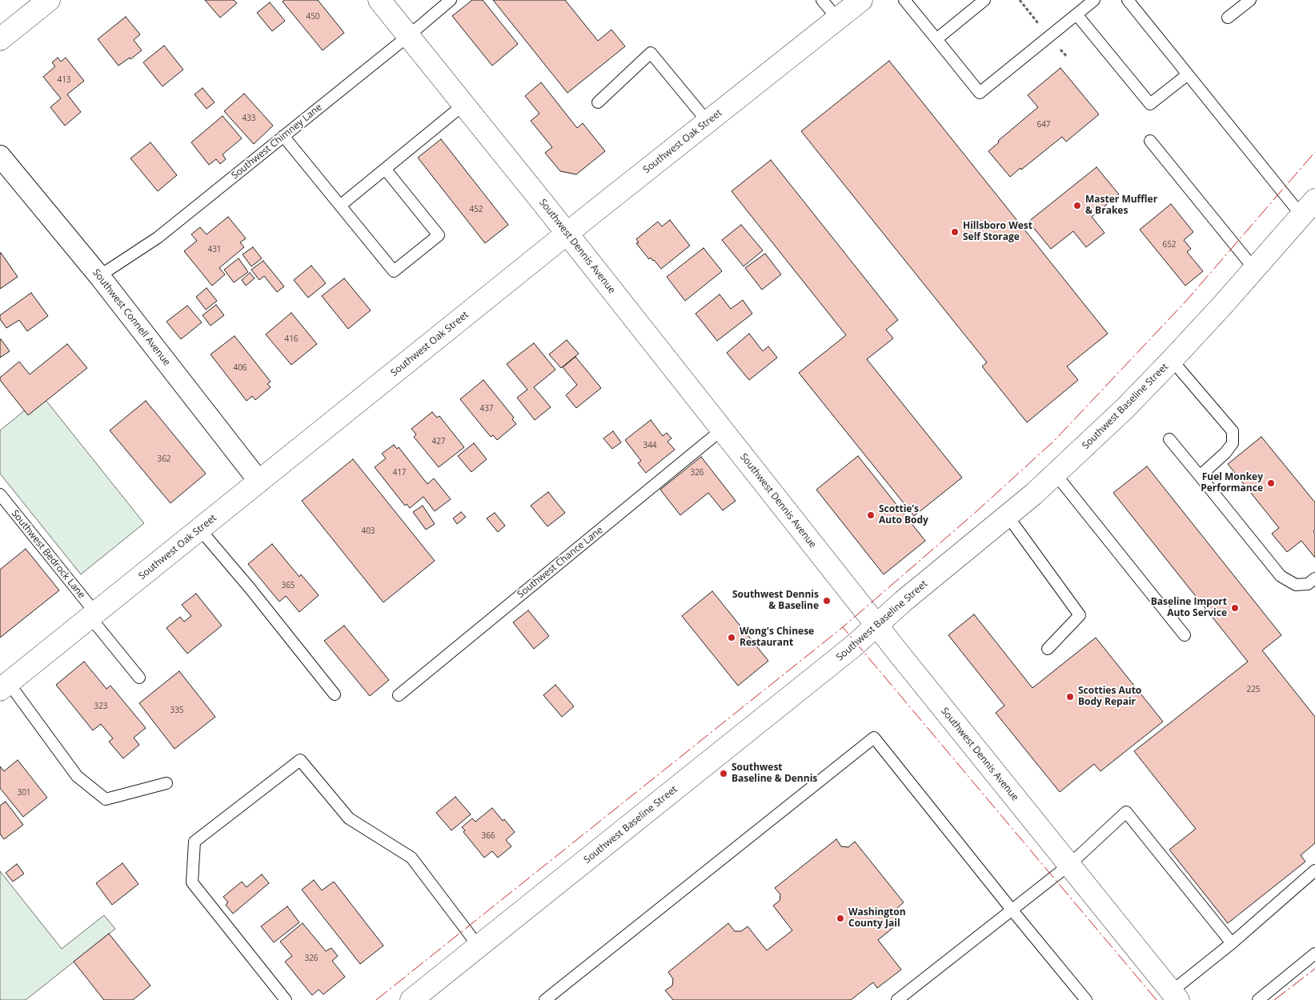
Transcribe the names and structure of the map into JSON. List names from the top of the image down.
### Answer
{
  "streets": {
    "main road": ["Southwest Oak Street", "Southwest Dennis Avenue", "Southwest Baseline Street"],
    "street": ["Southwest Connell Avenue"],
    "lane": ["Southwest Chimney Lane", "Southwest Bedrock Lane", "Southwest Chance Lane"]
  },
  "crossings": [
    ["Southwest Chimney Lane", "Southwest Dennis Avenue"],
    ["Southwest Chimney Lane", "Southwest Connell Avenue"],
    ["Southwest Oak Street", "Southwest Dennis Avenue"],
    ["Southwest Oak Street", "Southwest Connell Avenue"],
    ["Southwest Oak Street", "Southwest Bedrock Lane"],
    ["Southwest Dennis Avenue", "Southwest Baseline Street"],
    ["Southwest Dennis Avenue", "Southwest Chance Lane"]
  ],
  "places": [
    "Master Muffler & Brakes",
    "Hillsboro West Self Storage",
    "Fuel Monkey Performance",
    "Scottie’s Auto Body",
    "Southwest Dennis & Baseline",
    "Baseline Import Auto Service",
    "Wong's Chinese Restaurant",
    "Scotties Auto Body Repair",
    "Southwest Baseline & Dennis",
    "Washington County Jail"
  ],
  "house_numbers": [
    "450",
    "413",
    "433",
    "647",
    "452",
    "652",
    "431",
    "416",
    "406",
    "437",
    "427",
    "344",
    "362",
    "417",
    "326",
    "403",
    "365",
    "225",
    "323",
    "335",
    "301",
    "366",
    "326"
  ]
}
